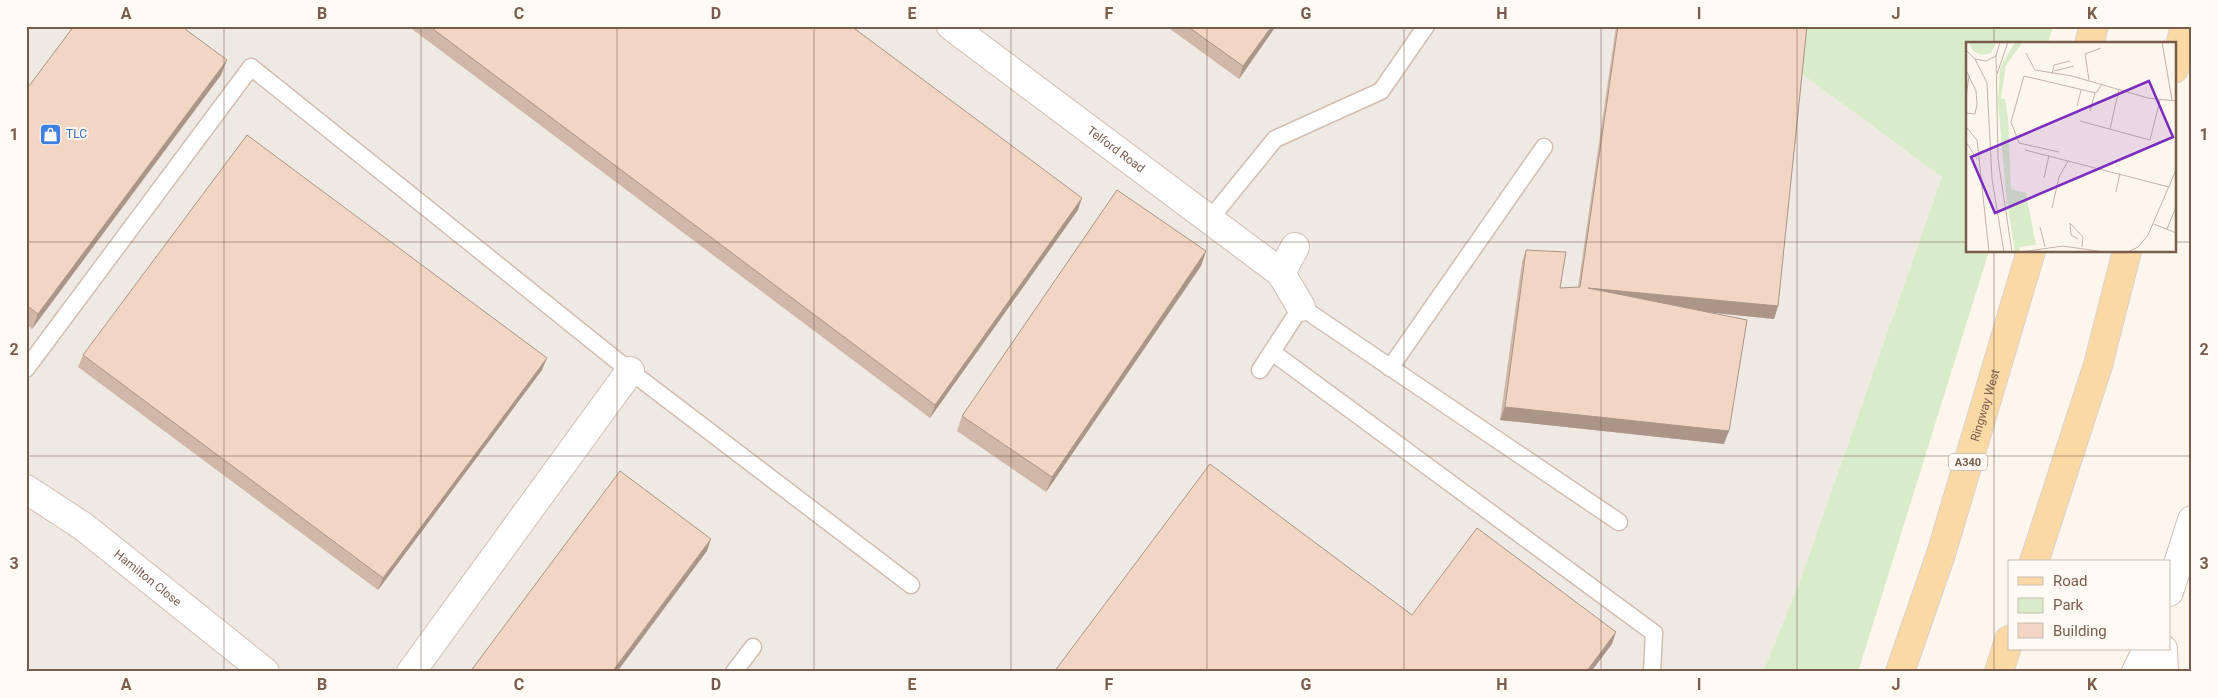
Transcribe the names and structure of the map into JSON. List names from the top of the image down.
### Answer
{
  "streets": {
    "main road": ["Ringway West", "A340"],
    "street": ["Telford Road", "Hamilton Close"]
  },
  "places": {
    "shop": ["TLC"]
  },
  "legend": ["Road", "Park", "Building"],
  "grid": {
    "columns": [
      "A",
      "B",
      "C",
      "D",
      "E",
      "F",
      "G",
      "H",
      "I",
      "J",
      "K"
    ],
    "rows": ["1", "2", "3"]
  }
}
